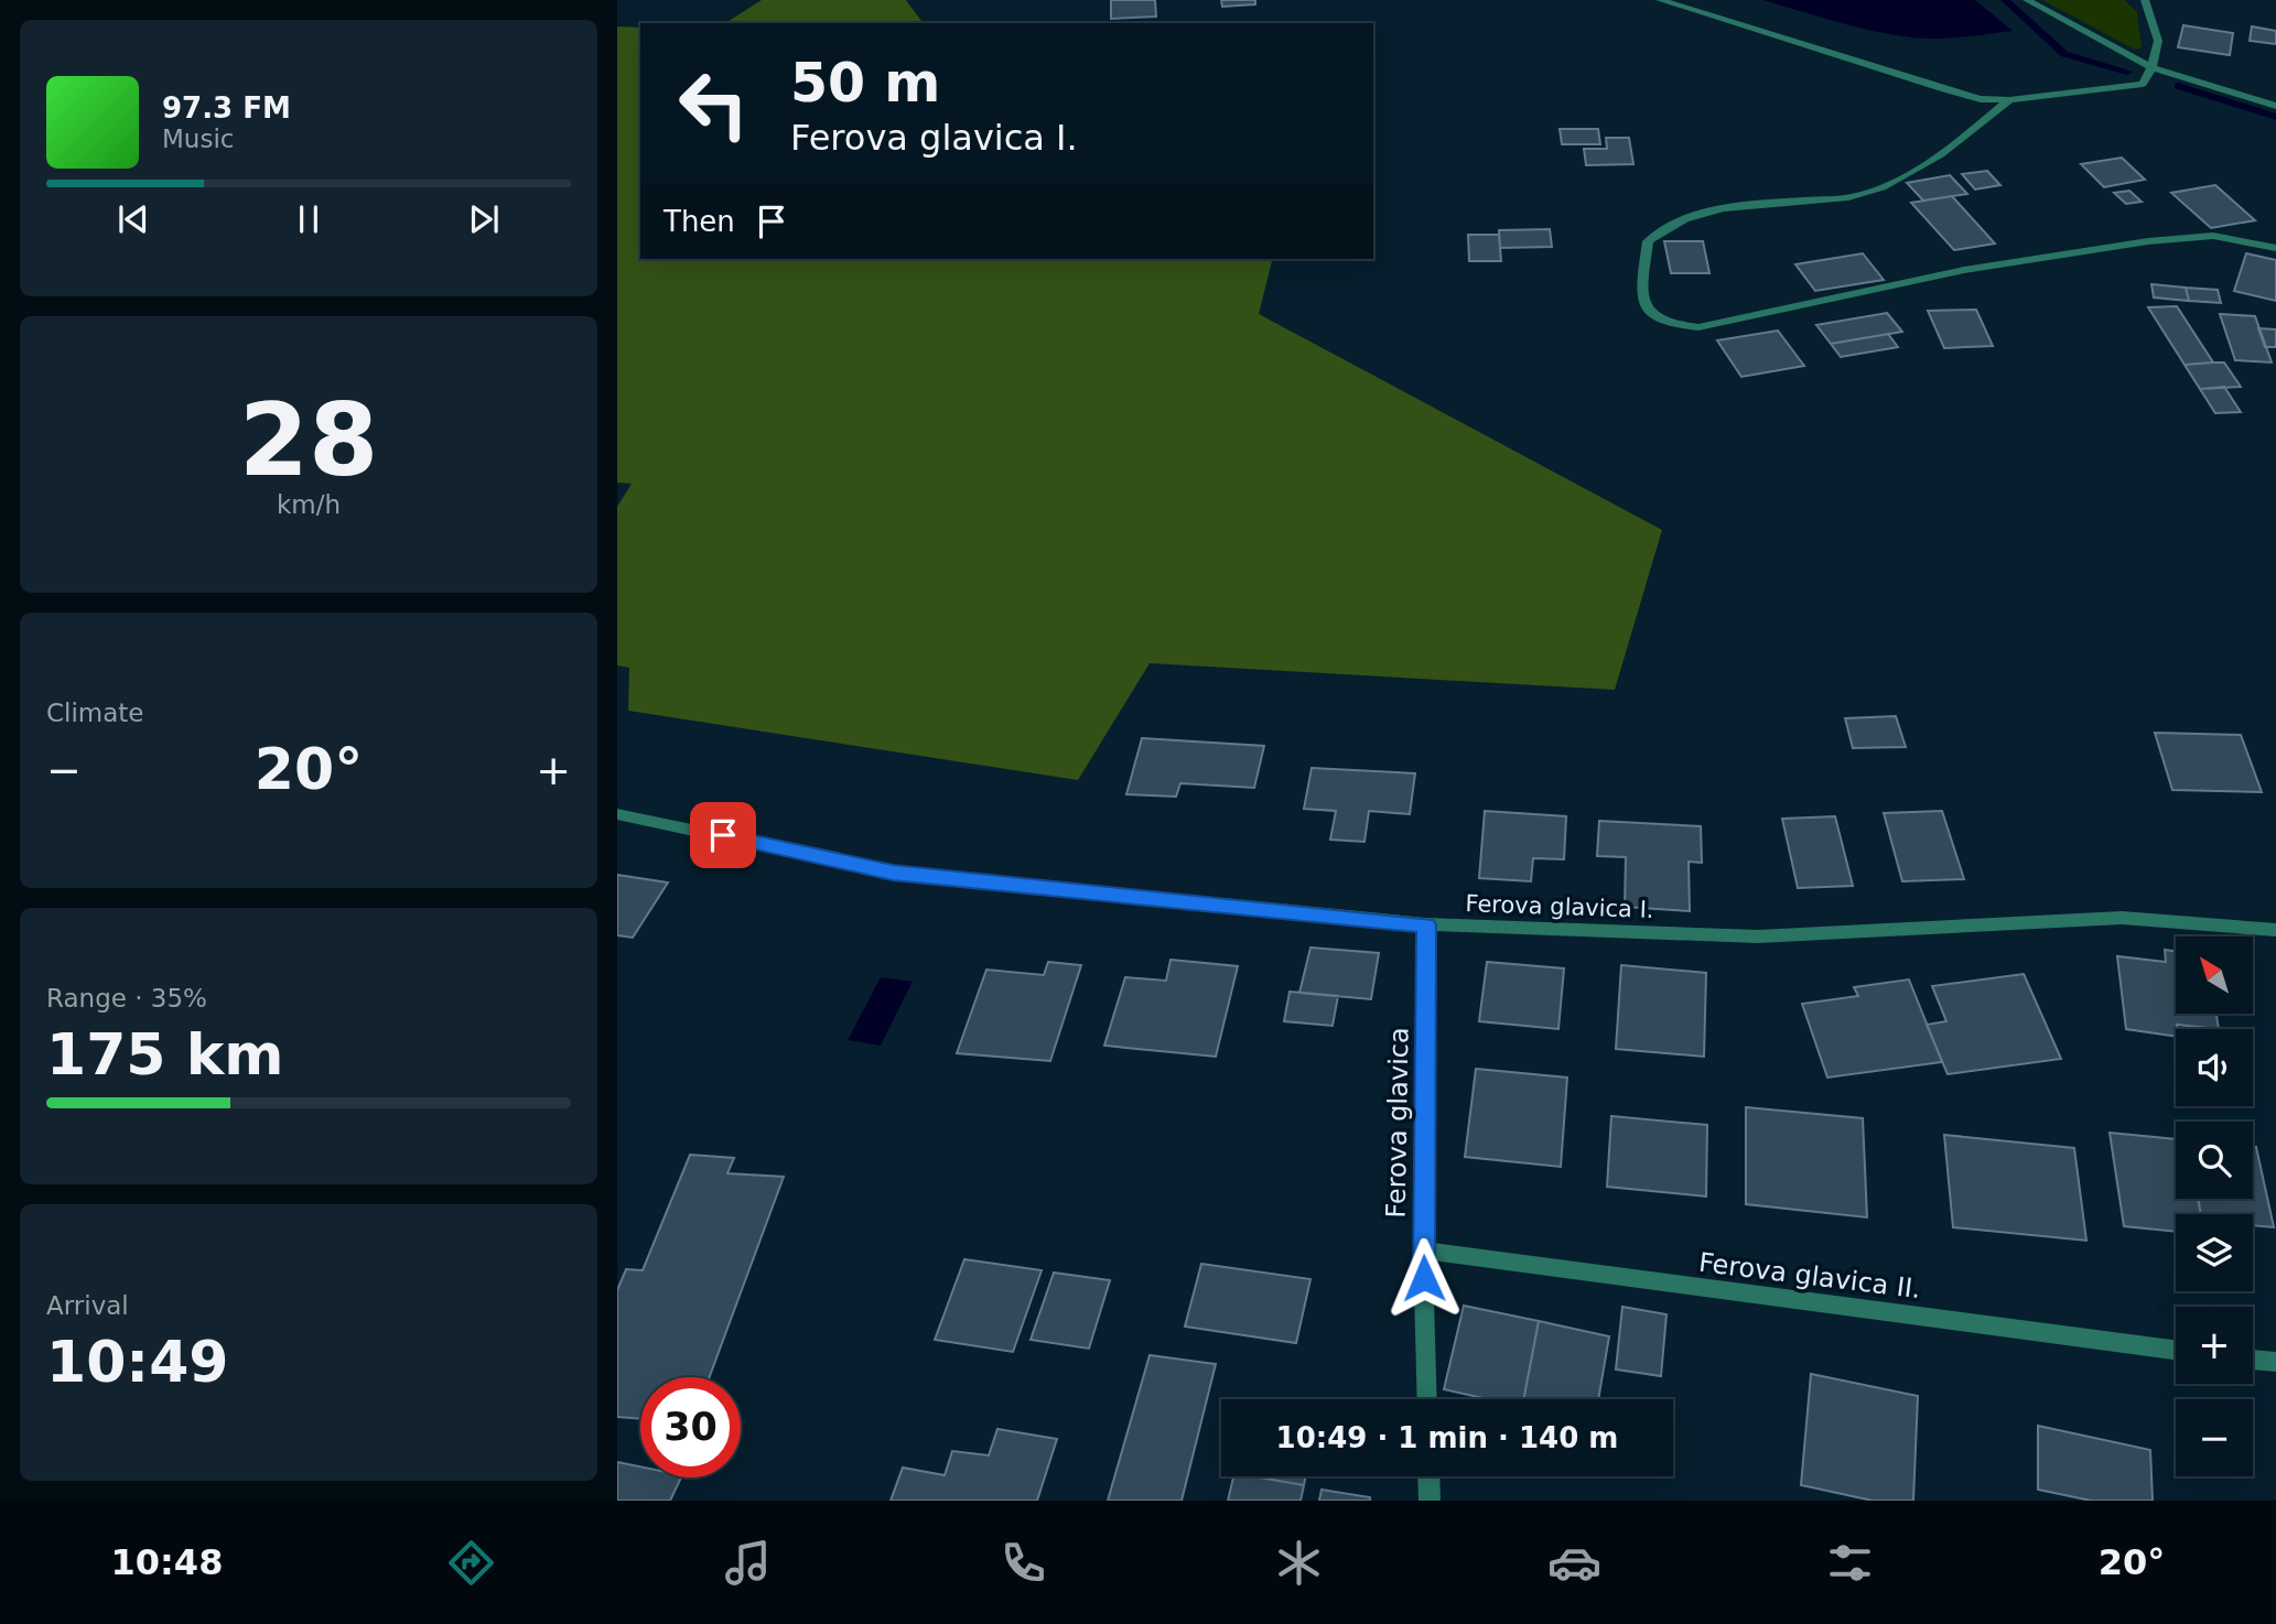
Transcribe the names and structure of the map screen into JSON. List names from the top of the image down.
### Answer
{
  "streets": {
    "street": ["Ferova glavica I.", "Ferova glavica", "Ferova glavica II."]
  },
  "crossings": [
    ["Ferova glavica I.", "Ferova glavica"],
    ["Ferova glavica", "Ferova glavica II."]
  ],
  "north": "top left",
  "page": {
    "turn": ["50 m", "Ferova glavica I."],
    "song": ["97.3 FM", "Music"],
    "then": "Then",
    "tile": [
      ["28", "km/h"],
      "Climate",
      ["Range · 35%", "175 km"],
      ["Arrival", "10:49"]
    ],
    "heat": ["−", "20°", "+"],
    "map_buttons": ["+", "−"],
    "limit": "30",
    "trip": "10:49 · 1 min · 140 m",
    "tabs": ["10:48", "20°"]
  }
}
